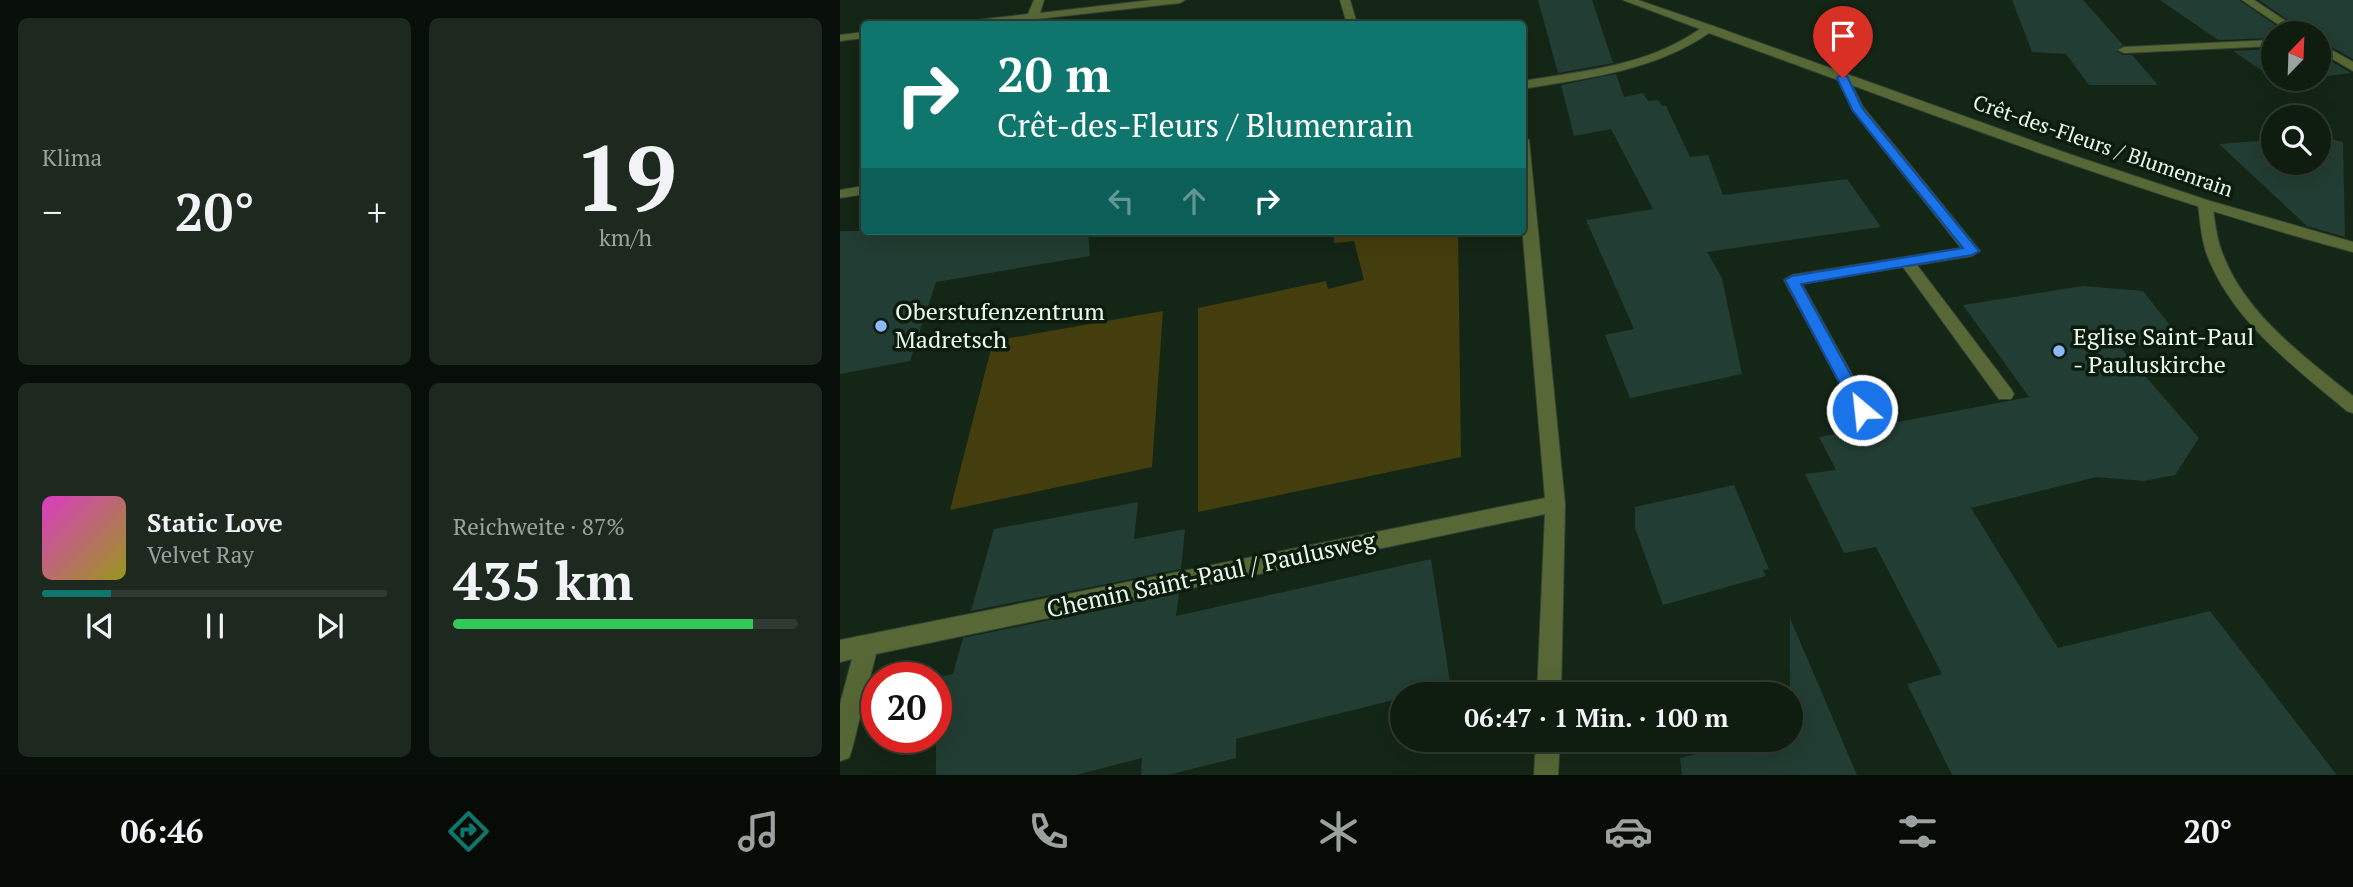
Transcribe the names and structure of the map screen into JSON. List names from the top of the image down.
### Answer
{
  "streets": {
    "street": ["Crêt-des-Fleurs / Blumenrain", "Chemin Saint-Paul / Paulusweg"]
  },
  "places": ["Oberstufenzentrum Madretsch", "Eglise Saint-Paul - Pauluskirche"],
  "north": "top right",
  "page": {
    "tile": [
      "Klima",
      ["19", "km/h"],
      ["Reichweite · 87%", "435 km"]
    ],
    "turn": ["20 m", "Crêt-des-Fleurs / Blumenrain"],
    "heat": ["−", "20°", "+"],
    "song": ["Static Love", "Velvet Ray"],
    "limit": "20",
    "trip": "06:47 · 1 Min. · 100 m",
    "tabs": ["06:46", "20°"]
  }
}
